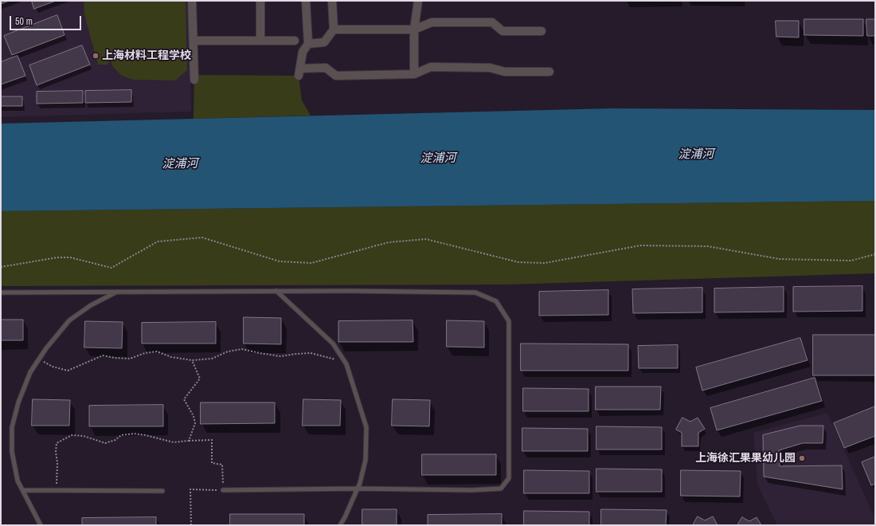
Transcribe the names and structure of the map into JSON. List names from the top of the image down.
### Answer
{
  "water": ["淀浦河"],
  "places": ["上海材料工程学校", "上海徐汇果果幼儿园"],
  "scale_bar": "50 m"
}
